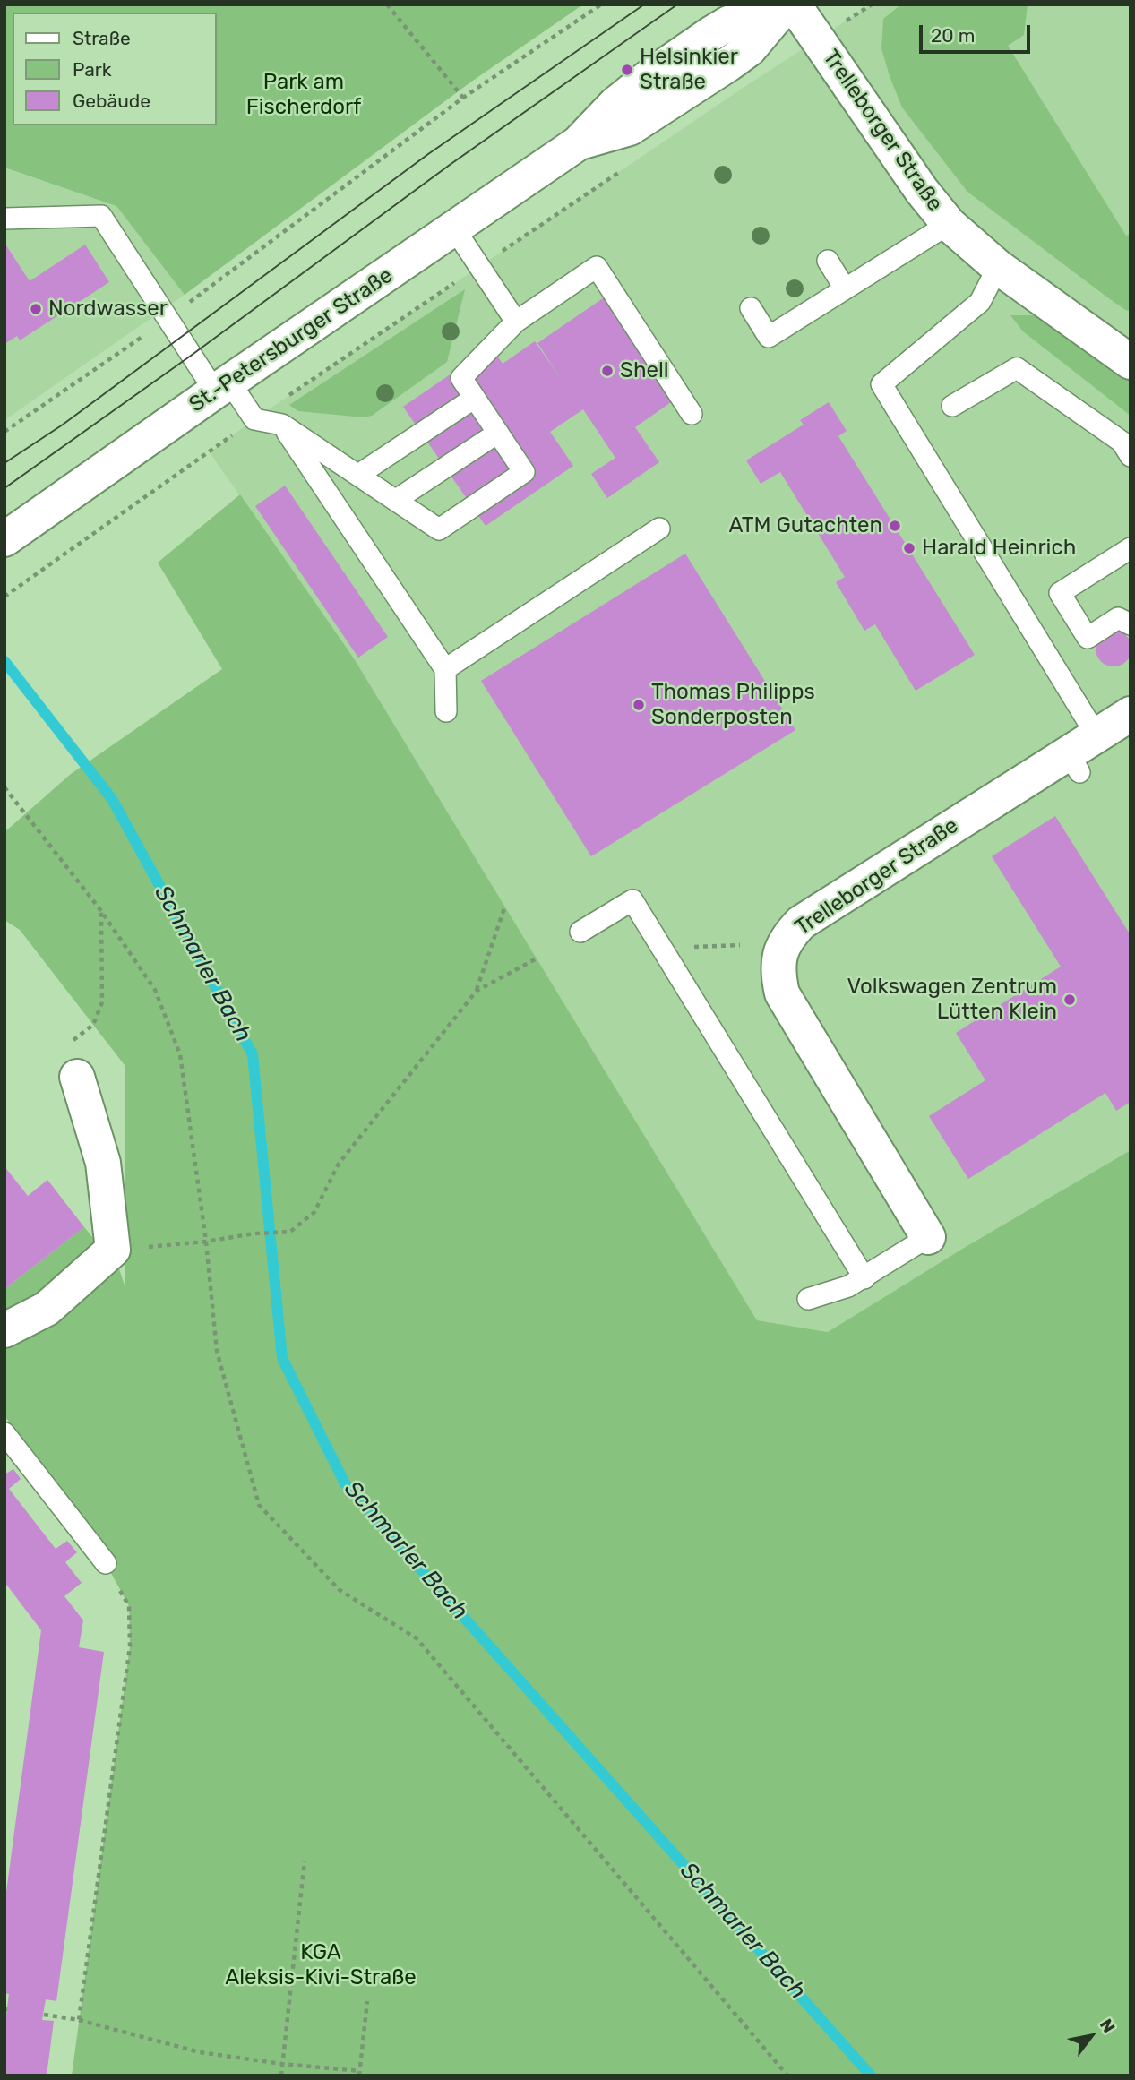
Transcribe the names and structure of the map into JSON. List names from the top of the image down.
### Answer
{
  "streets": {
    "street": ["Trelleborger Straße", "St.-Petersburger Straße"]
  },
  "water": ["Schmarler Bach"],
  "parks": ["Park am Fischerdorf", "KGA Aleksis-Kivi-Straße"],
  "places": [
    "Helsinkier Straße",
    "Nordwasser",
    "Shell",
    "ATM Gutachten",
    "Harald Heinrich",
    "Thomas Philipps Sonderposten",
    "Volkswagen Zentrum Lütten Klein"
  ],
  "legend": ["Straße", "Park", "Gebäude"],
  "scale_bar": "20 m",
  "north": "top right"
}
